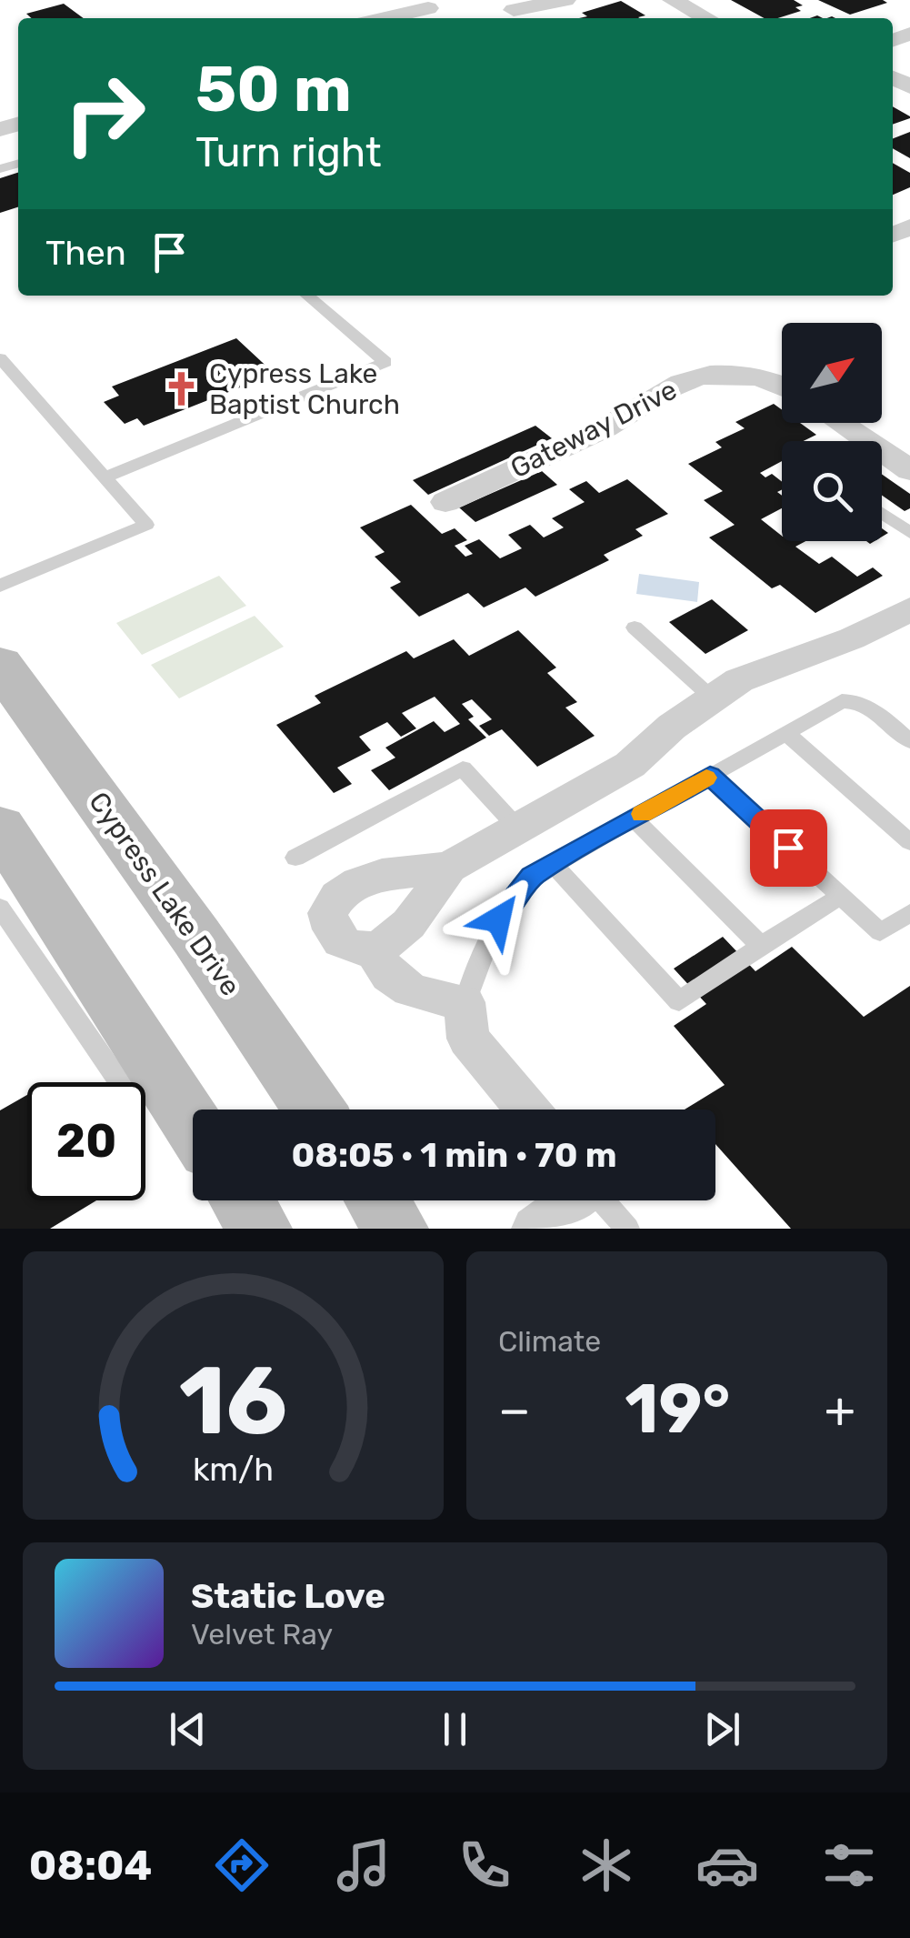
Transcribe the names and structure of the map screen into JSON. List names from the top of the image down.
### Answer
{
  "streets": {
    "main road": ["Cypress Lake Drive"],
    "street": ["Gateway Drive"]
  },
  "places": {
    "church": ["Cypress Lake Baptist Church"]
  },
  "north": "top right",
  "page": {
    "turn": ["50 m", "Turn right"],
    "then": "Then",
    "limit": "20",
    "trip": "08:05 · 1 min · 70 m",
    "tile": "Climate",
    "heat": ["−", "19°", "+"],
    "song": ["Static Love", "Velvet Ray"],
    "tabs": "08:04",
    "gauge": ["16", "km/h"]
  }
}
